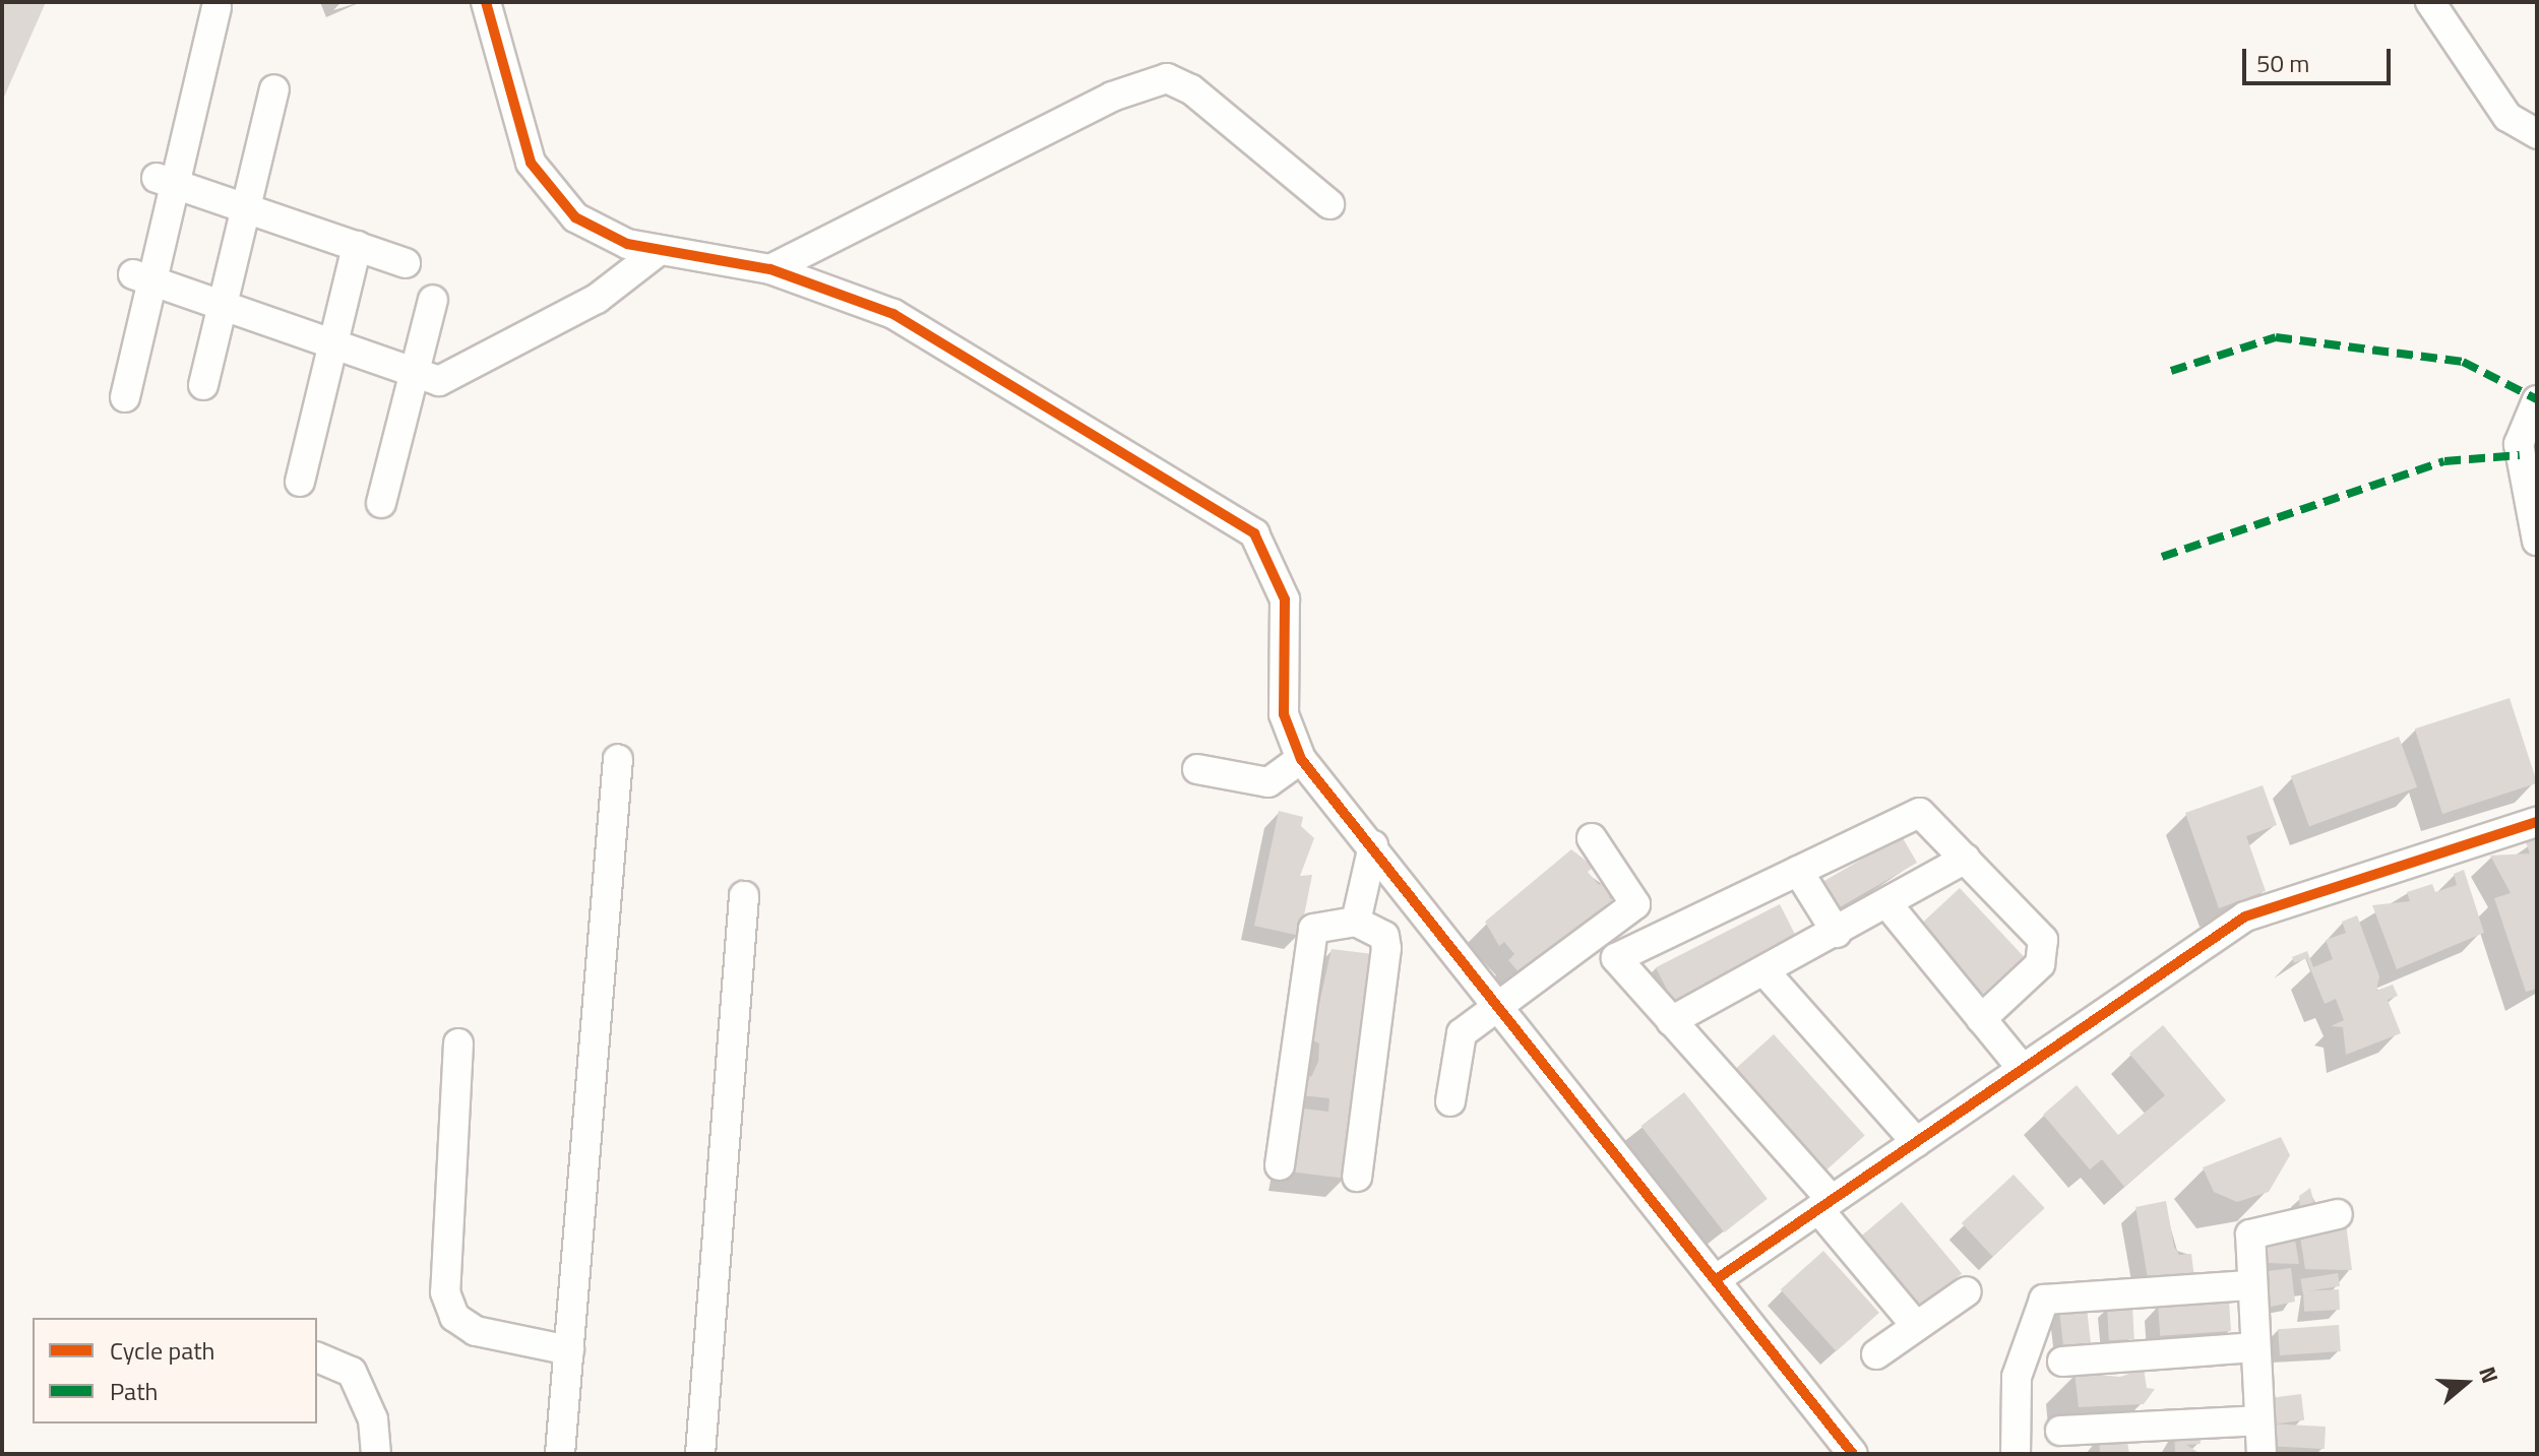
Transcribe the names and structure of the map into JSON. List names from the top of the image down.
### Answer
{
  "legend": ["Cycle path", "Path"],
  "scale_bar": "50 m",
  "north": "right"
}
